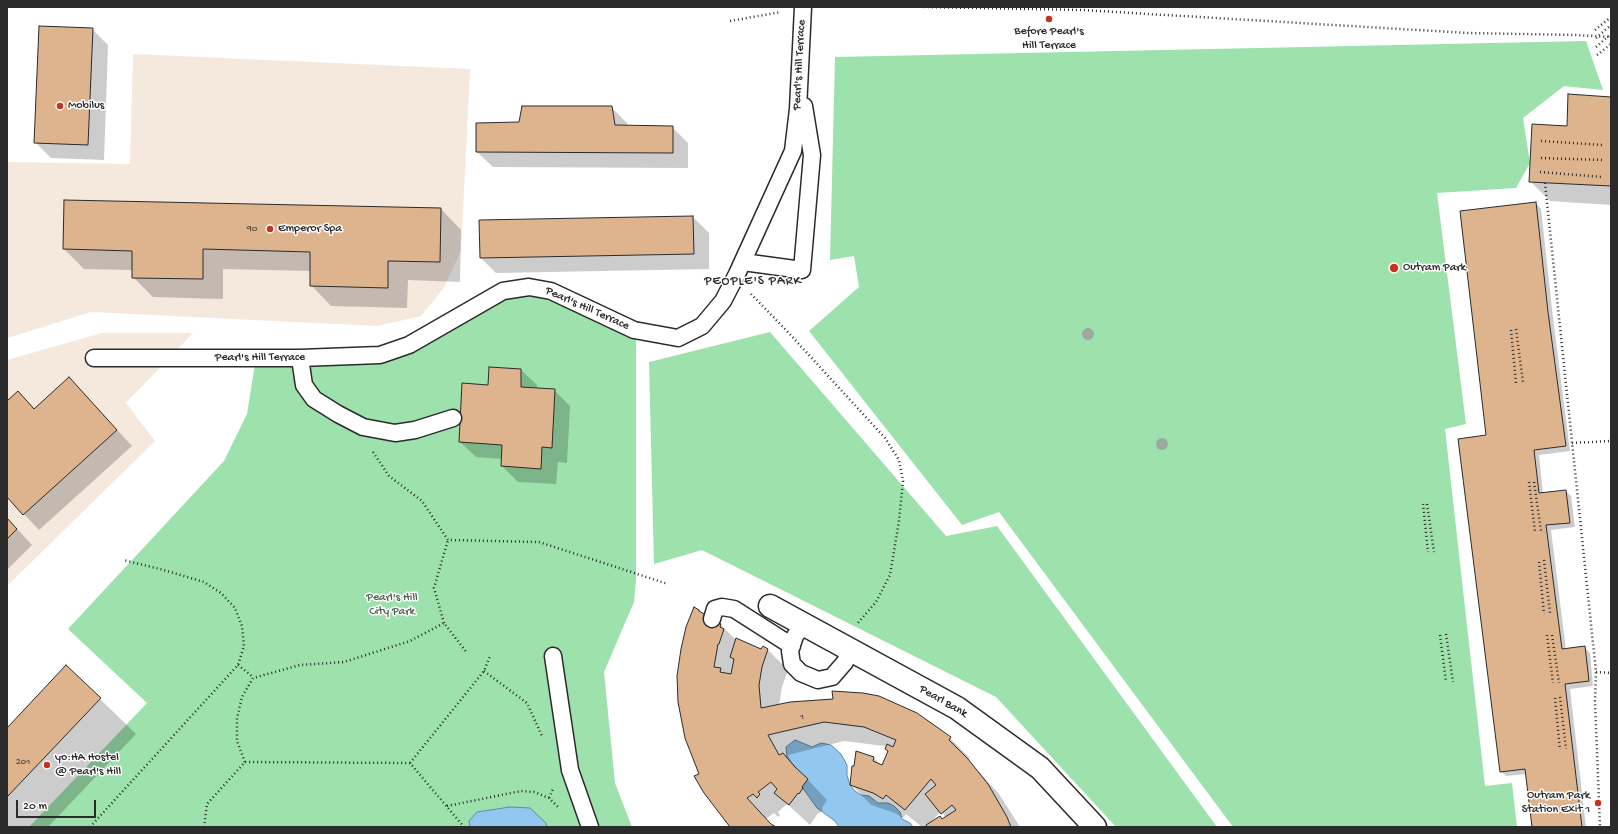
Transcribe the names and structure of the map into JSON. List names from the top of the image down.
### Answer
{
  "streets": {
    "street": ["Pearl Bank"],
    "lane": ["Pearl's Hill Terrace"]
  },
  "districts": ["PEOPLE'S PARK"],
  "parks": ["Pearl's Hill City Park"],
  "places": [
    "Before Pearl's Hill Terrace",
    "Mobilus",
    "Emperor Spa",
    "Outram Park",
    "yo:HA Hostel @ Pearl's Hill",
    "Outram Park Station Exit 1"
  ],
  "house_numbers": ["90", "1", "201"],
  "scale_bar": "20 m"
}
